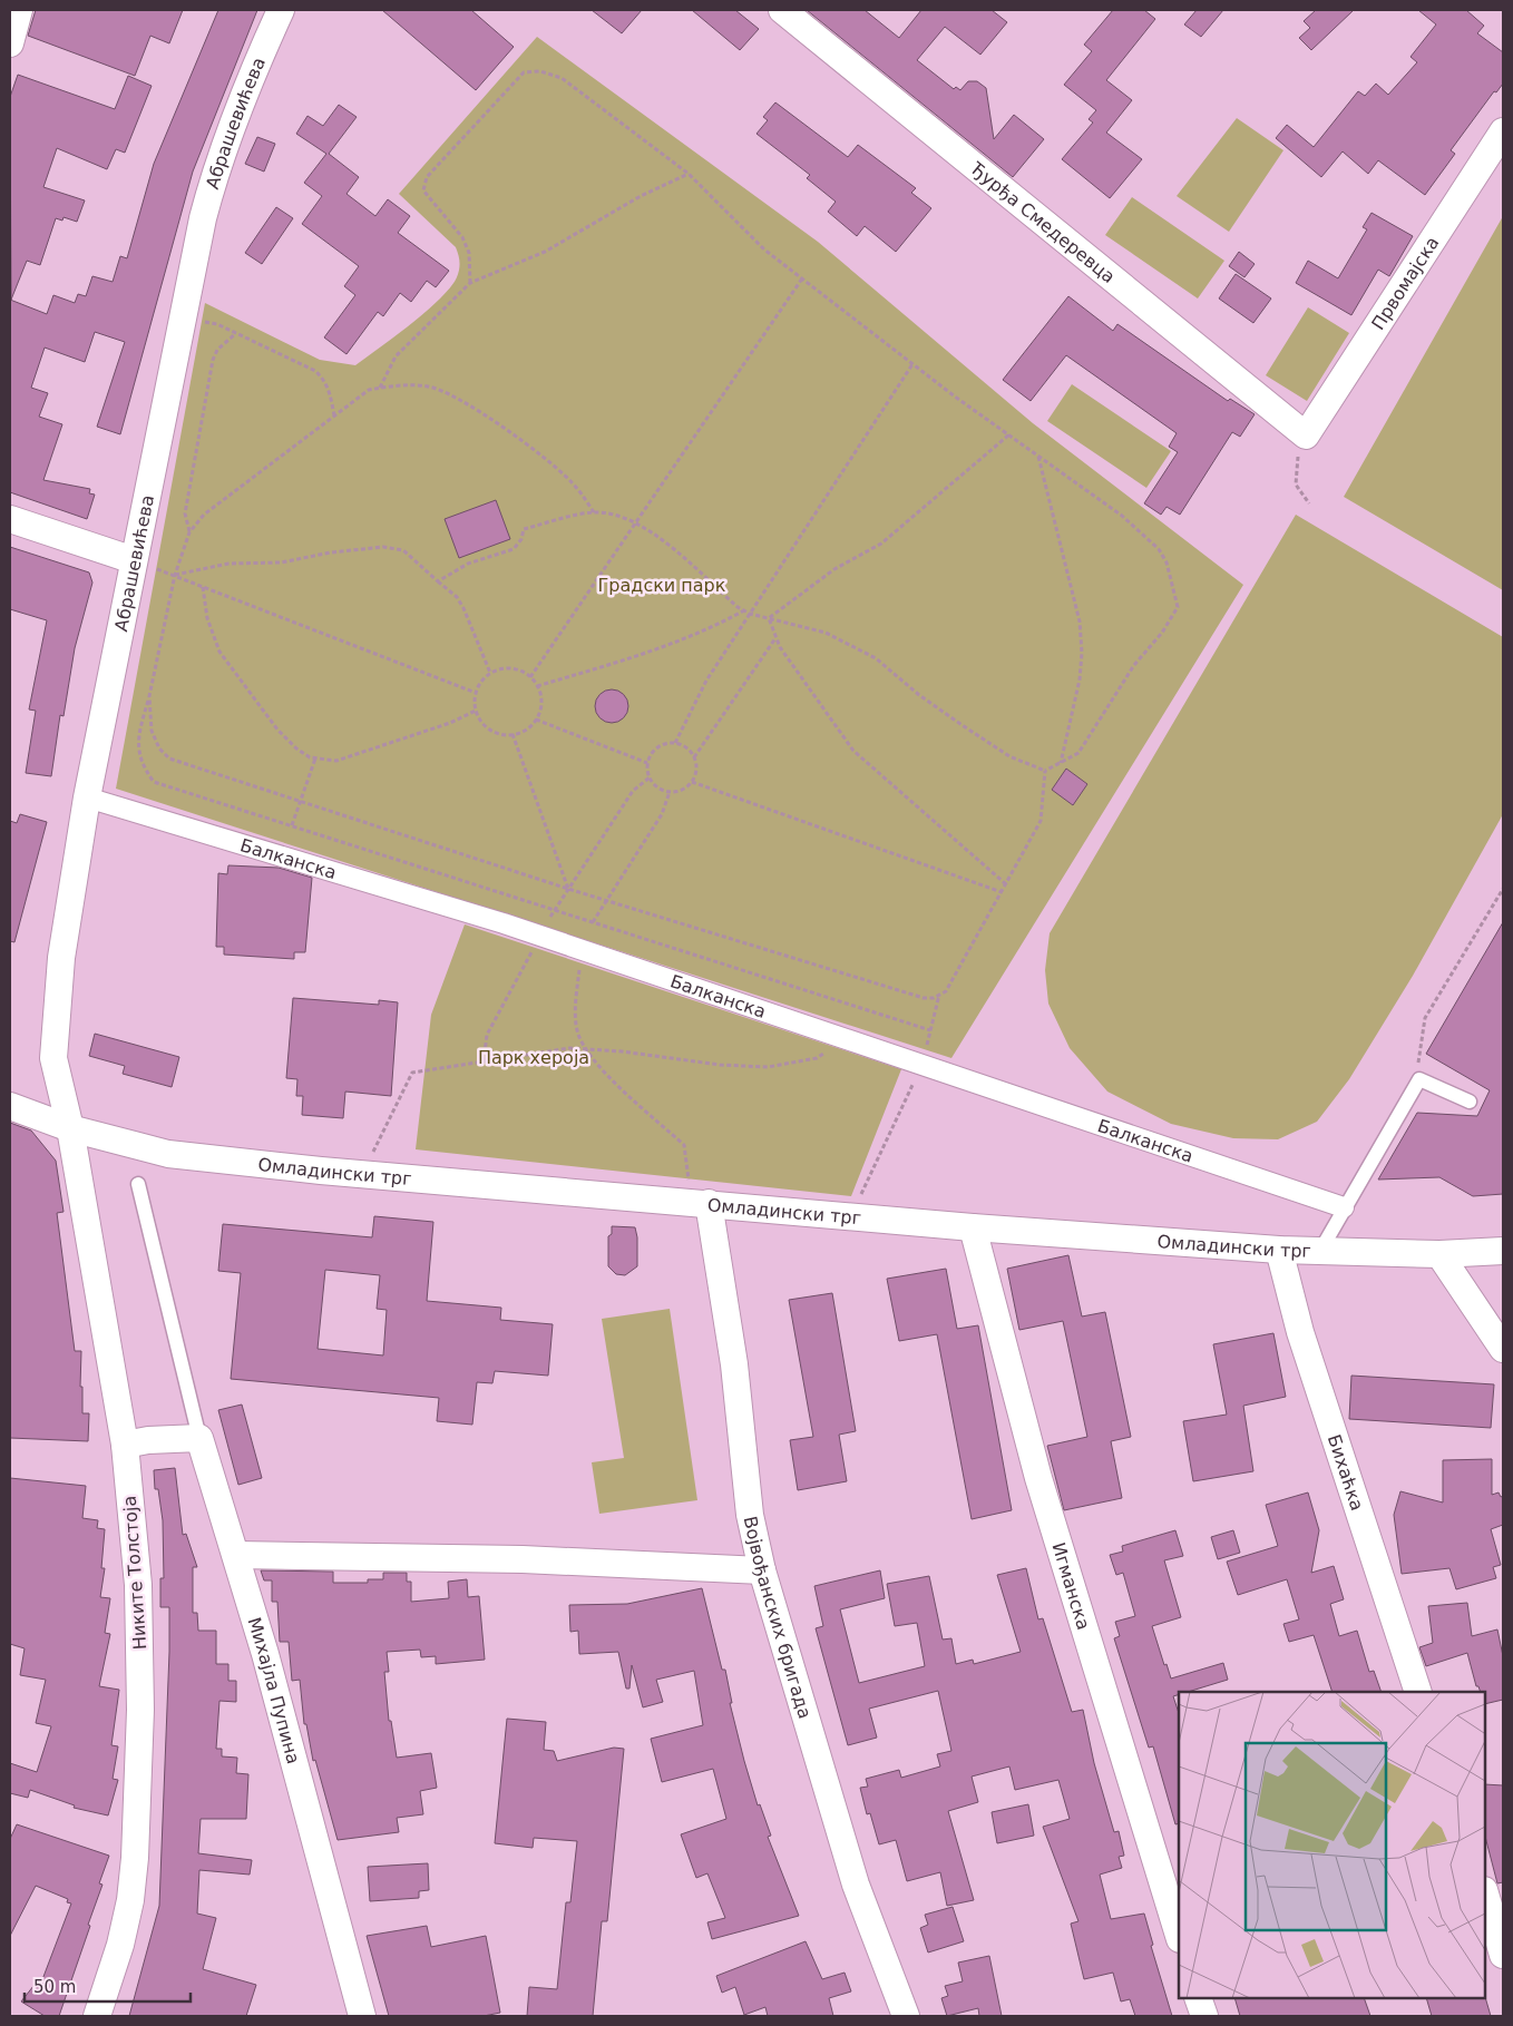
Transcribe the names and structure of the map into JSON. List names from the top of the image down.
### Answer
{
  "streets": {
    "street": [
      "Абрашевићева",
      "Ђурђа Смедеревца",
      "Првомајска",
      "Балканска",
      "Омладински трг",
      "Бихаћка",
      "Никите Толстоја",
      "Игманска",
      "Војвођанских бригада",
      "Михајла Пупина"
    ]
  },
  "crossings": [
    ["Абрашевићева", "Балканска"],
    ["Абрашевићева", "Омладински трг"],
    ["Абрашевићева", "Никите Толстоја"],
    ["Ђурђа Смедеревца", "Првомајска"],
    ["Омладински трг", "Бихаћка"],
    ["Омладински трг", "Никите Толстоја"],
    ["Омладински трг", "Игманска"],
    ["Омладински трг", "Војвођанских бригада"]
  ],
  "parks": ["Градски парк", "Парк хероја"],
  "scale_bar": "50 m"
}
